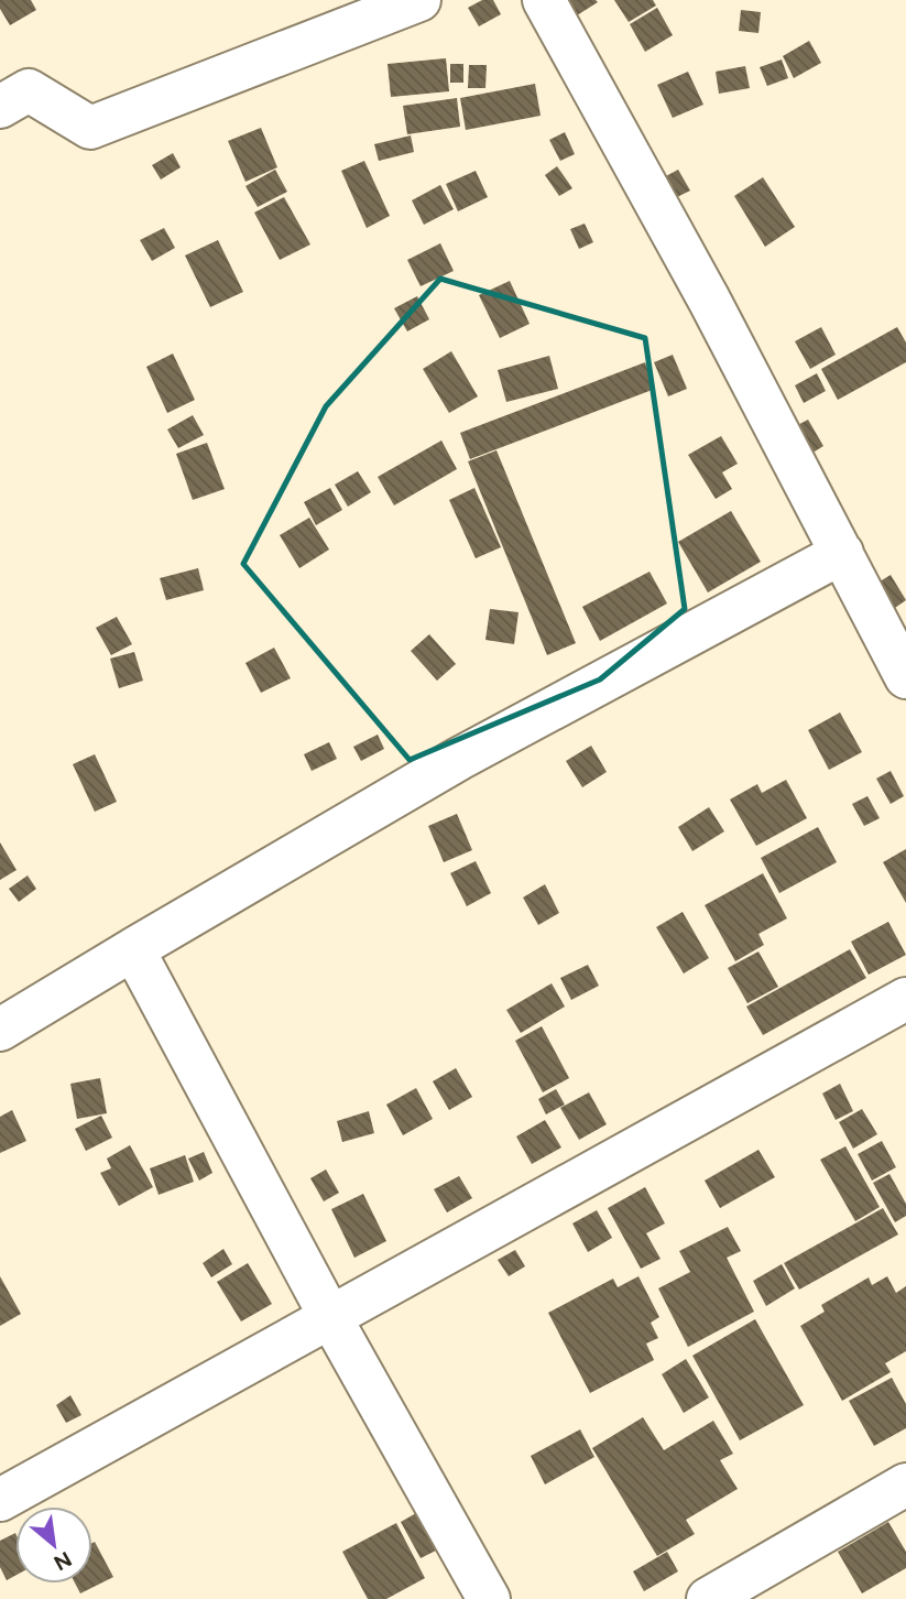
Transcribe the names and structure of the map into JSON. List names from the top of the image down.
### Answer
{
  "north": "bottom right"
}
